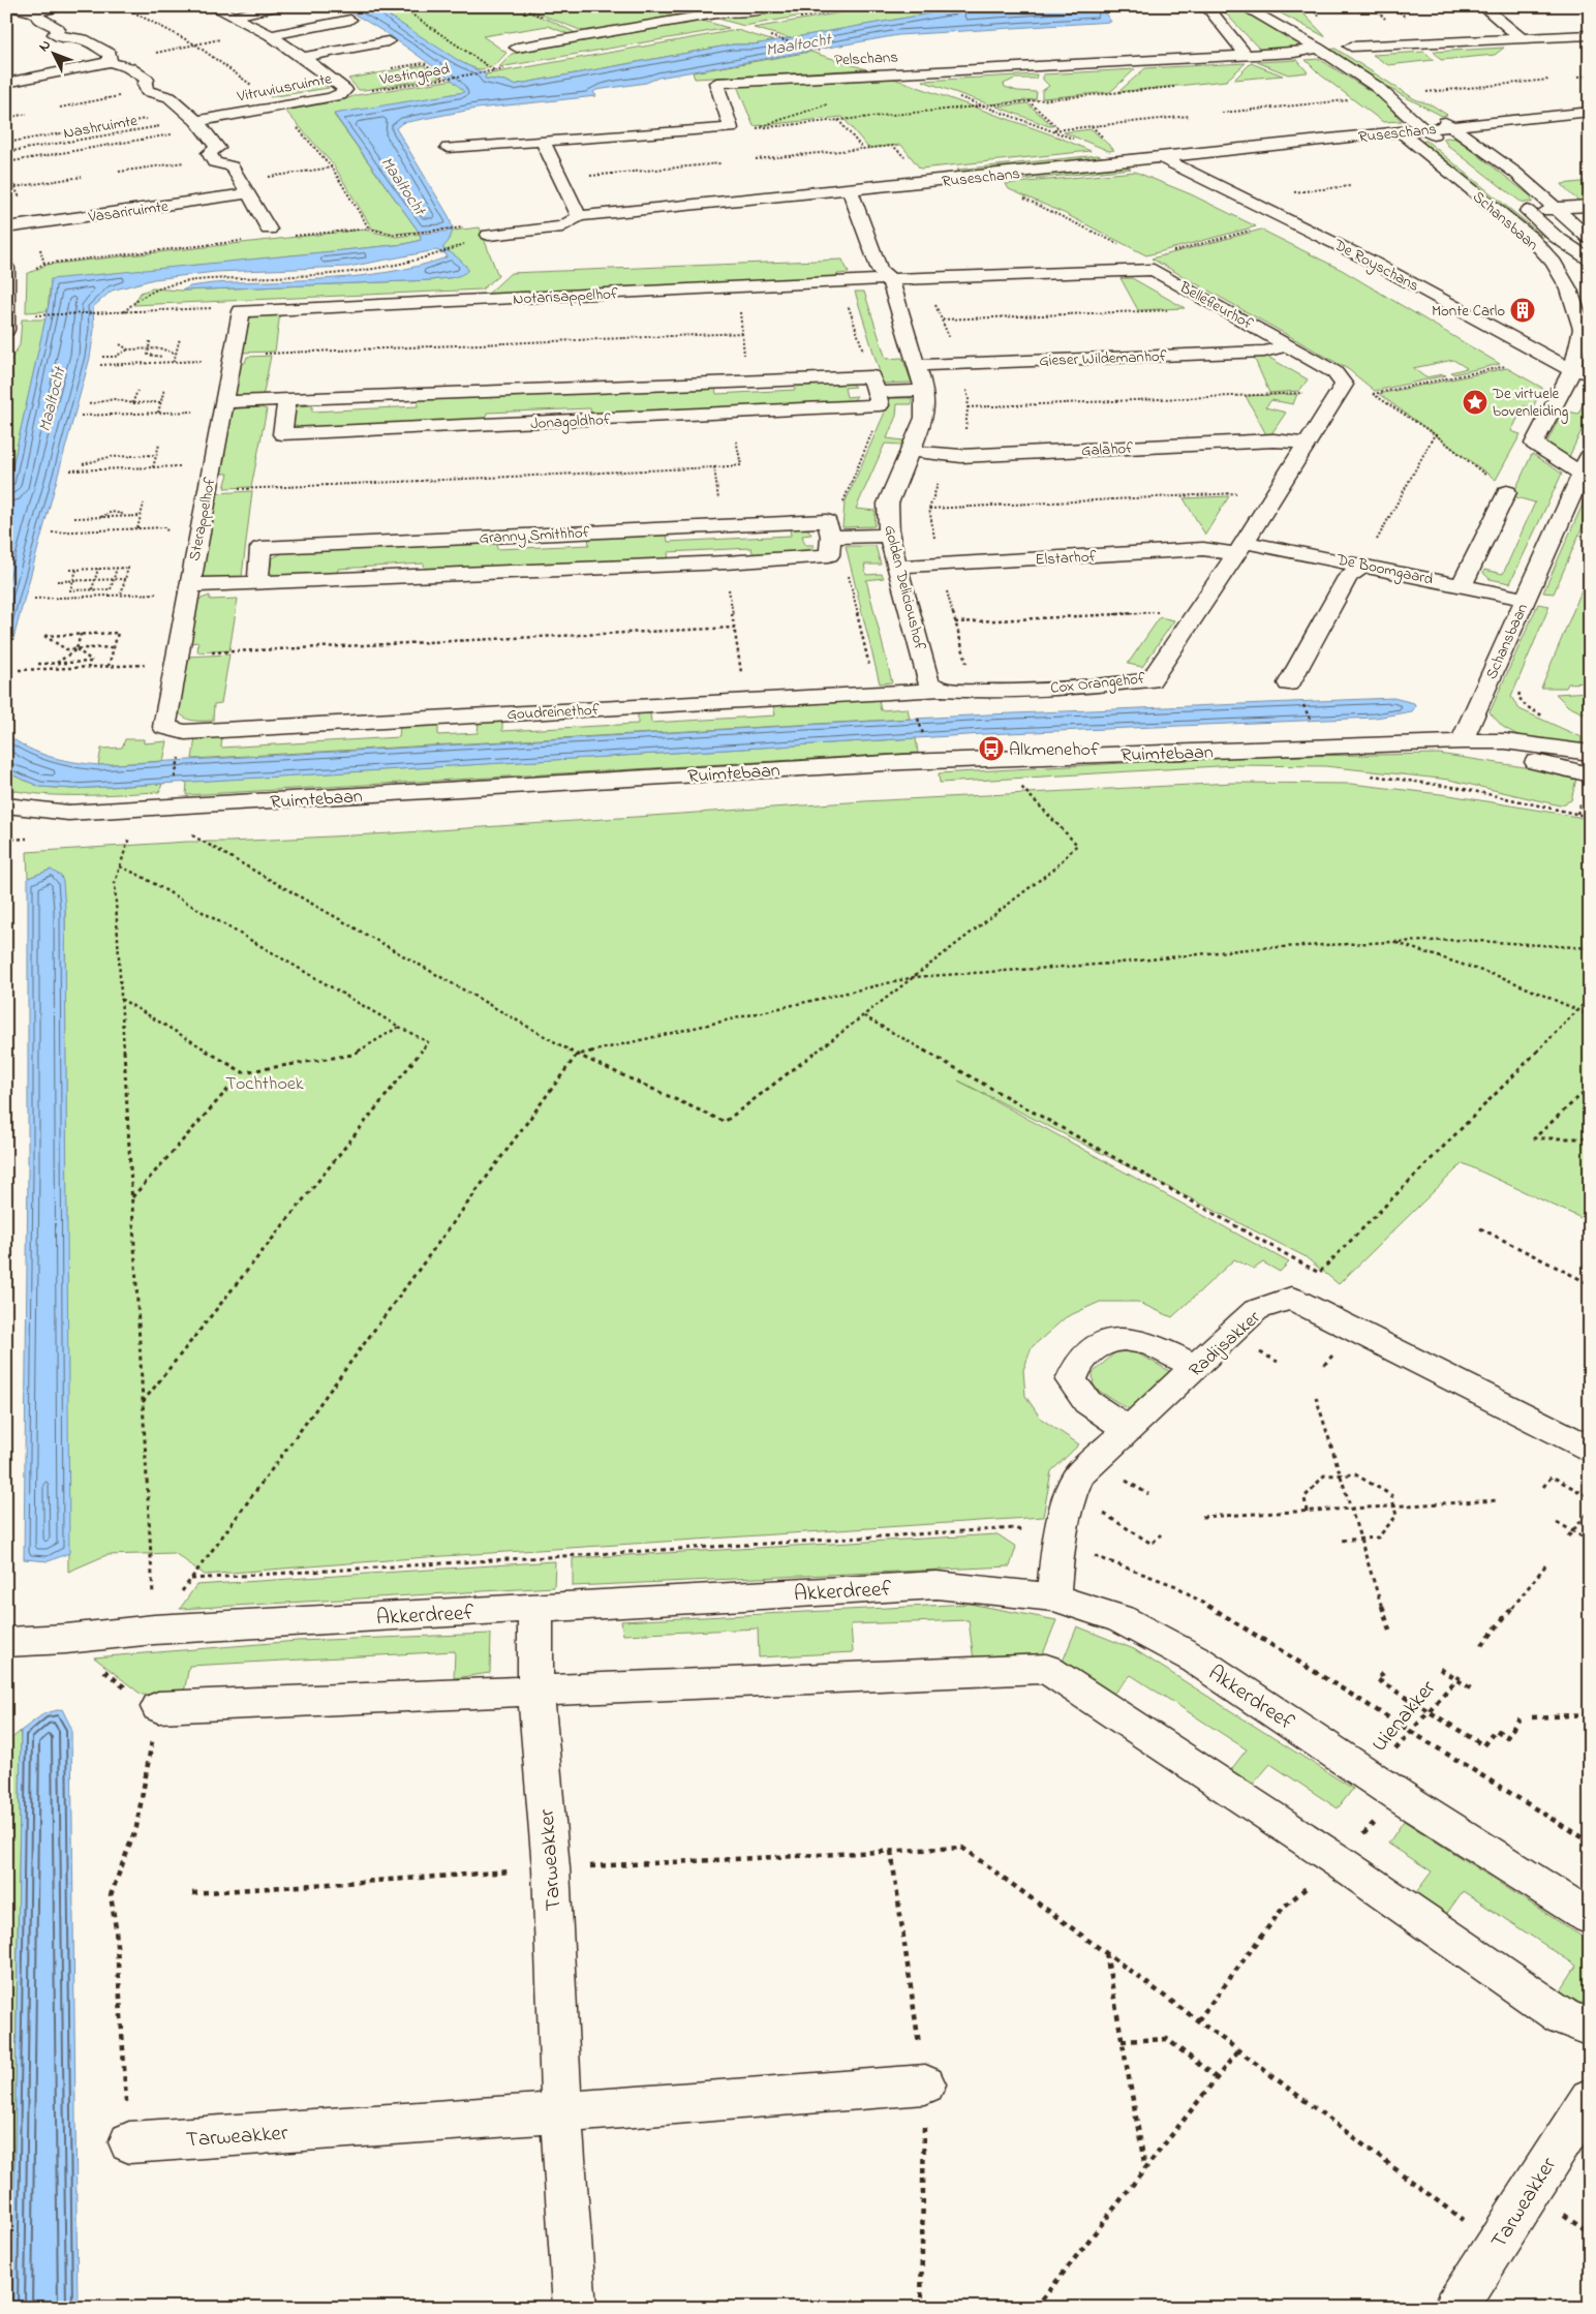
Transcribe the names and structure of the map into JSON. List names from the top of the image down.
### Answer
{
  "streets": {
    "street": [
      "Pelschans",
      "Vitruviusruimte",
      "Ruseschans",
      "Vasariruimte",
      "Schansbaan",
      "De Royschans",
      "Notarisappelhof",
      "Bellefleurhof",
      "Gieser Wildemanhof",
      "Jonagoldhof",
      "Galahof",
      "Sterappelhof",
      "Granny Smithhof",
      "Elstarhof",
      "De Boomgaard",
      "Golden Delicioushof",
      "Cox Orangehof",
      "Goudreinethof",
      "Ruimtebaan",
      "Radijsakker",
      "Akkerdreef",
      "Tarweakker"
    ],
    "path": ["Vestingpad", "Nashruimte", "Uienakker"]
  },
  "crossings": [
    ["Vestingpad", "Vitruviusruimte"],
    ["Vitruviusruimte", "Nashruimte"],
    ["Ruseschans", "Schansbaan"],
    ["Ruseschans", "De Royschans"],
    ["Ruseschans", "Golden Delicioushof"],
    ["Schansbaan", "De Royschans"],
    ["Schansbaan", "De Boomgaard"],
    ["Schansbaan", "Ruimtebaan"],
    ["Notarisappelhof", "Sterappelhof"],
    ["Notarisappelhof", "Golden Delicioushof"],
    ["Bellefleurhof", "Gieser Wildemanhof"],
    ["Gieser Wildemanhof", "Golden Delicioushof"],
    ["Jonagoldhof", "Sterappelhof"],
    ["Jonagoldhof", "Golden Delicioushof"],
    ["Galahof", "Golden Delicioushof"],
    ["Sterappelhof", "Granny Smithhof"],
    ["Sterappelhof", "Goudreinethof"],
    ["Granny Smithhof", "Golden Delicioushof"],
    ["Elstarhof", "De Boomgaard"],
    ["Elstarhof", "Golden Delicioushof"],
    ["Elstarhof", "Cox Orangehof"],
    ["De Boomgaard", "Cox Orangehof"],
    ["Golden Delicioushof", "Cox Orangehof"],
    ["Golden Delicioushof", "Goudreinethof"],
    ["Cox Orangehof", "Goudreinethof"],
    ["Radijsakker", "Akkerdreef"],
    ["Akkerdreef", "Uienakker"],
    ["Akkerdreef", "Tarweakker"]
  ],
  "water": ["Maaltocht"],
  "parks": ["Tochthoek"],
  "places": {
    "building": ["Monte Carlo"],
    "place": ["De virtuele bovenleiding"],
    "bus stop": ["Alkmenehof"]
  },
  "north": "top left"
}
